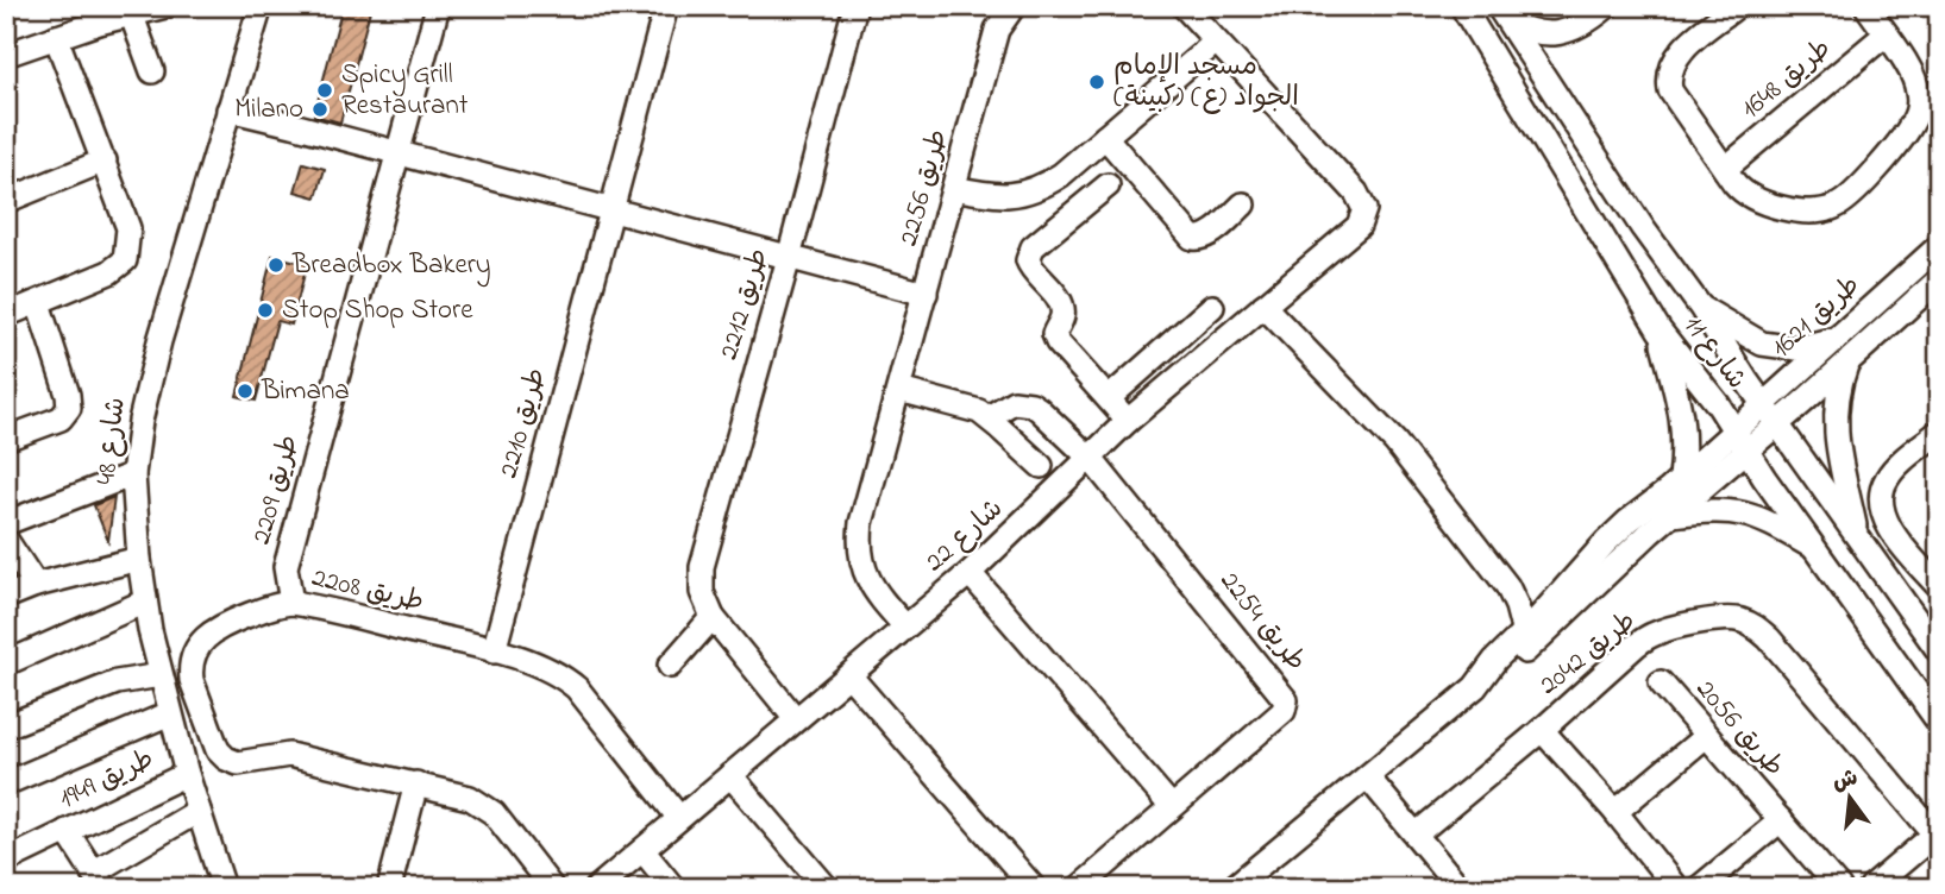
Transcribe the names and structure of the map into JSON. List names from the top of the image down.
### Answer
{
  "streets": {
    "street": [
      "طريق 1648",
      "طريق 2256",
      "طريق 2212",
      "طريق 1621",
      "شارع 11",
      "طريق 2210",
      "شارع 48",
      "طريق 2209",
      "شارع 22",
      "طريق 2208",
      "طريق 2254",
      "طريق 2042",
      "طريق 2056",
      "طريق 1949"
    ]
  },
  "crossings": [
    ["طريق 2256", "شارع 22"],
    ["طريق 2212", "شارع 22"],
    ["طريق 1621", "شارع 11"],
    ["طريق 2210", "طريق 2208"],
    ["شارع 48", "طريق 1949"],
    ["طريق 2209", "طريق 2208"],
    ["شارع 22", "طريق 2208"],
    ["شارع 22", "طريق 2254"]
  ],
  "places": [
    "مسجد الإمام الجواد (ع) (كبينة)",
    "Spicy Grill Restaurant",
    "Milano",
    "Breadbox Bakery",
    "Stop Shop Store",
    "Bimana"
  ],
  "north": "top"
}
